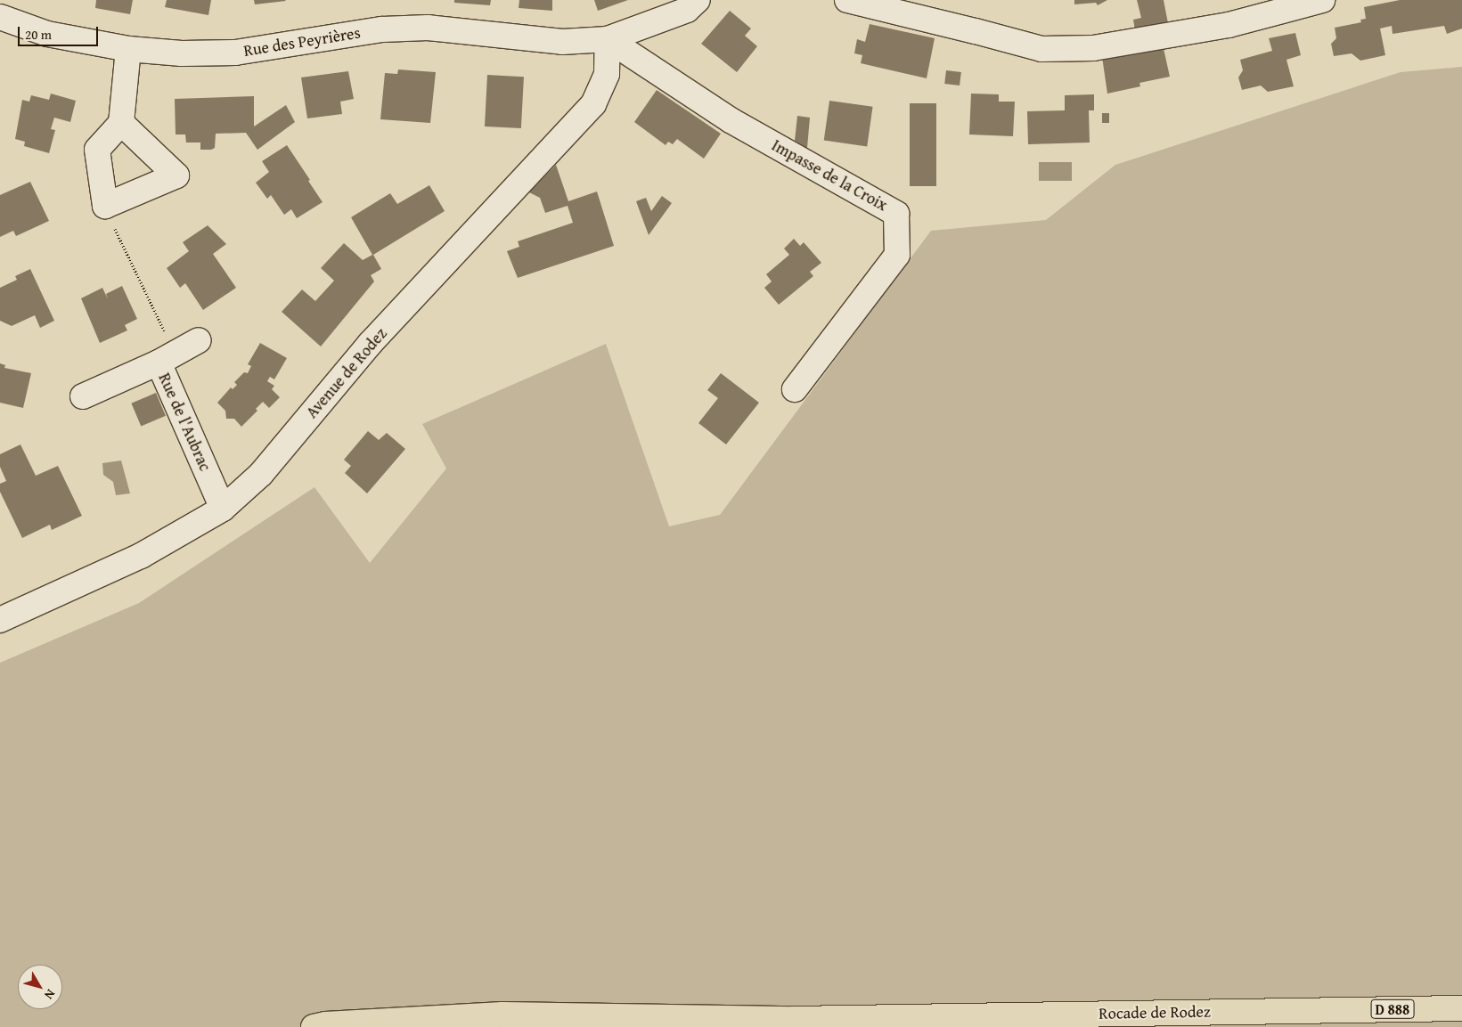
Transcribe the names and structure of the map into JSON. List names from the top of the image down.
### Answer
{
  "streets": {
    "highway": ["D 888", "Rocade de Rodez"],
    "street": [
      "Rue des Peyrières",
      "Impasse de la Croix",
      "Avenue de Rodez",
      "Rue de l'Aubrac"
    ]
  },
  "crossings": [
    ["Rue des Peyrières", "Impasse de la Croix"],
    ["Rue des Peyrières", "Avenue de Rodez"],
    ["Impasse de la Croix", "Avenue de Rodez"],
    ["Avenue de Rodez", "Rue de l'Aubrac"]
  ],
  "scale_bar": "20 m",
  "north": "bottom right"
}
